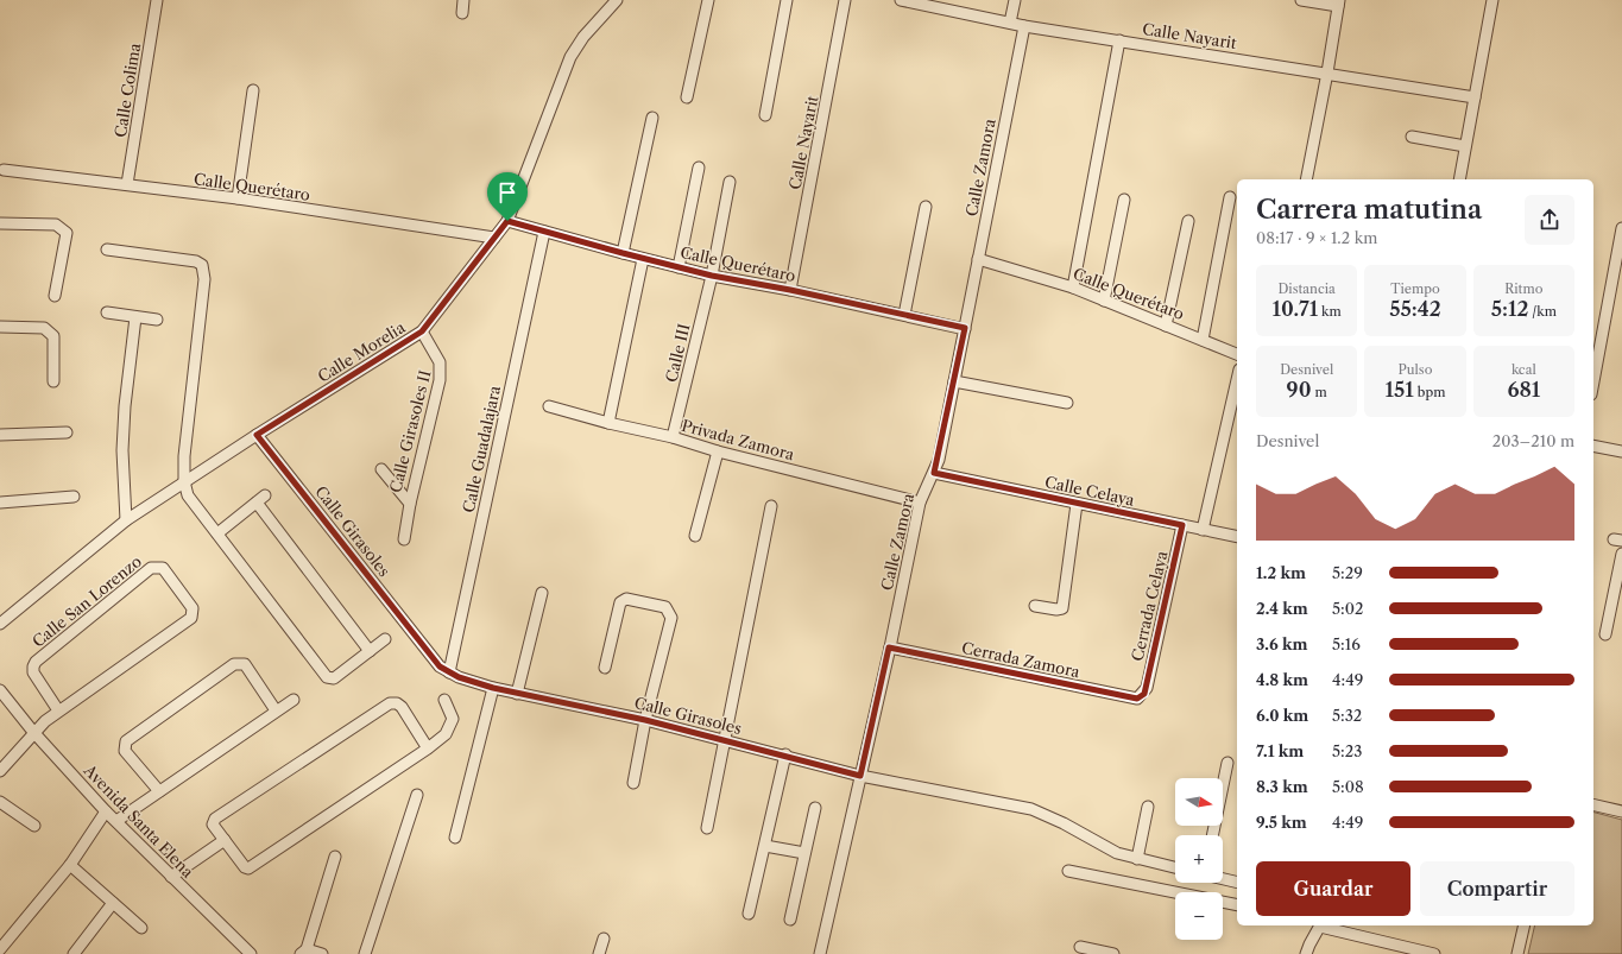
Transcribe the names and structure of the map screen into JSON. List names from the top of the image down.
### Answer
{
  "streets": {
    "street": [
      "Calle Nayarit",
      "Calle Colima",
      "Calle Zamora",
      "Calle Querétaro",
      "Calle Morelia",
      "Calle III",
      "Calle Girasoles II",
      "Privada Zamora",
      "Calle Guadalajara",
      "Calle Celaya",
      "Calle Girasoles",
      "Calle San Lorenzo",
      "Cerrada Celaya",
      "Cerrada Zamora",
      "Avenida Santa Elena"
    ]
  },
  "crossings": [
    ["Calle Nayarit", "Calle Zamora"],
    ["Calle Nayarit", "Calle Querétaro"],
    ["Calle Colima", "Calle Querétaro"],
    ["Calle Zamora", "Calle Querétaro"],
    ["Calle Zamora", "Privada Zamora"],
    ["Calle Zamora", "Calle Celaya"],
    ["Calle Zamora", "Calle Girasoles"],
    ["Calle Zamora", "Cerrada Zamora"],
    ["Calle Querétaro", "Calle Morelia"],
    ["Calle Querétaro", "Calle III"],
    ["Calle Querétaro", "Calle Guadalajara"],
    ["Calle Morelia", "Calle Girasoles II"],
    ["Calle Morelia", "Calle Girasoles"],
    ["Calle III", "Privada Zamora"],
    ["Calle Guadalajara", "Calle Girasoles"],
    ["Calle Celaya", "Cerrada Celaya"],
    ["Calle San Lorenzo", "Avenida Santa Elena"],
    ["Cerrada Celaya", "Cerrada Zamora"]
  ],
  "north": "right",
  "page": {
    "heading": ["Carrera matutina", "08:17 · 9 × 1.2 km"],
    "stats": [
      ["Distancia", "10.71 km"],
      ["Tiempo", "55:42"],
      ["Ritmo", "5:12 /km"],
      ["Desnivel", "90 m"],
      ["Pulso", "151 bpm"],
      ["kcal", "681"]
    ],
    "chart": ["Desnivel", "203–210 m"],
    "list": [
      {
        "name": "1.2 km",
        "note": "5:29"
      },
      {
        "name": "2.4 km",
        "note": "5:02"
      },
      {
        "name": "3.6 km",
        "note": "5:16"
      },
      {
        "name": "4.8 km",
        "note": "4:49"
      },
      {
        "name": "6.0 km",
        "note": "5:32"
      },
      {
        "name": "7.1 km",
        "note": "5:23"
      },
      {
        "name": "8.3 km",
        "note": "5:08"
      },
      {
        "name": "9.5 km",
        "note": "4:49"
      }
    ],
    "map_buttons": ["+", "−"],
    "buttons": ["Guardar", "Compartir"]
  }
}
